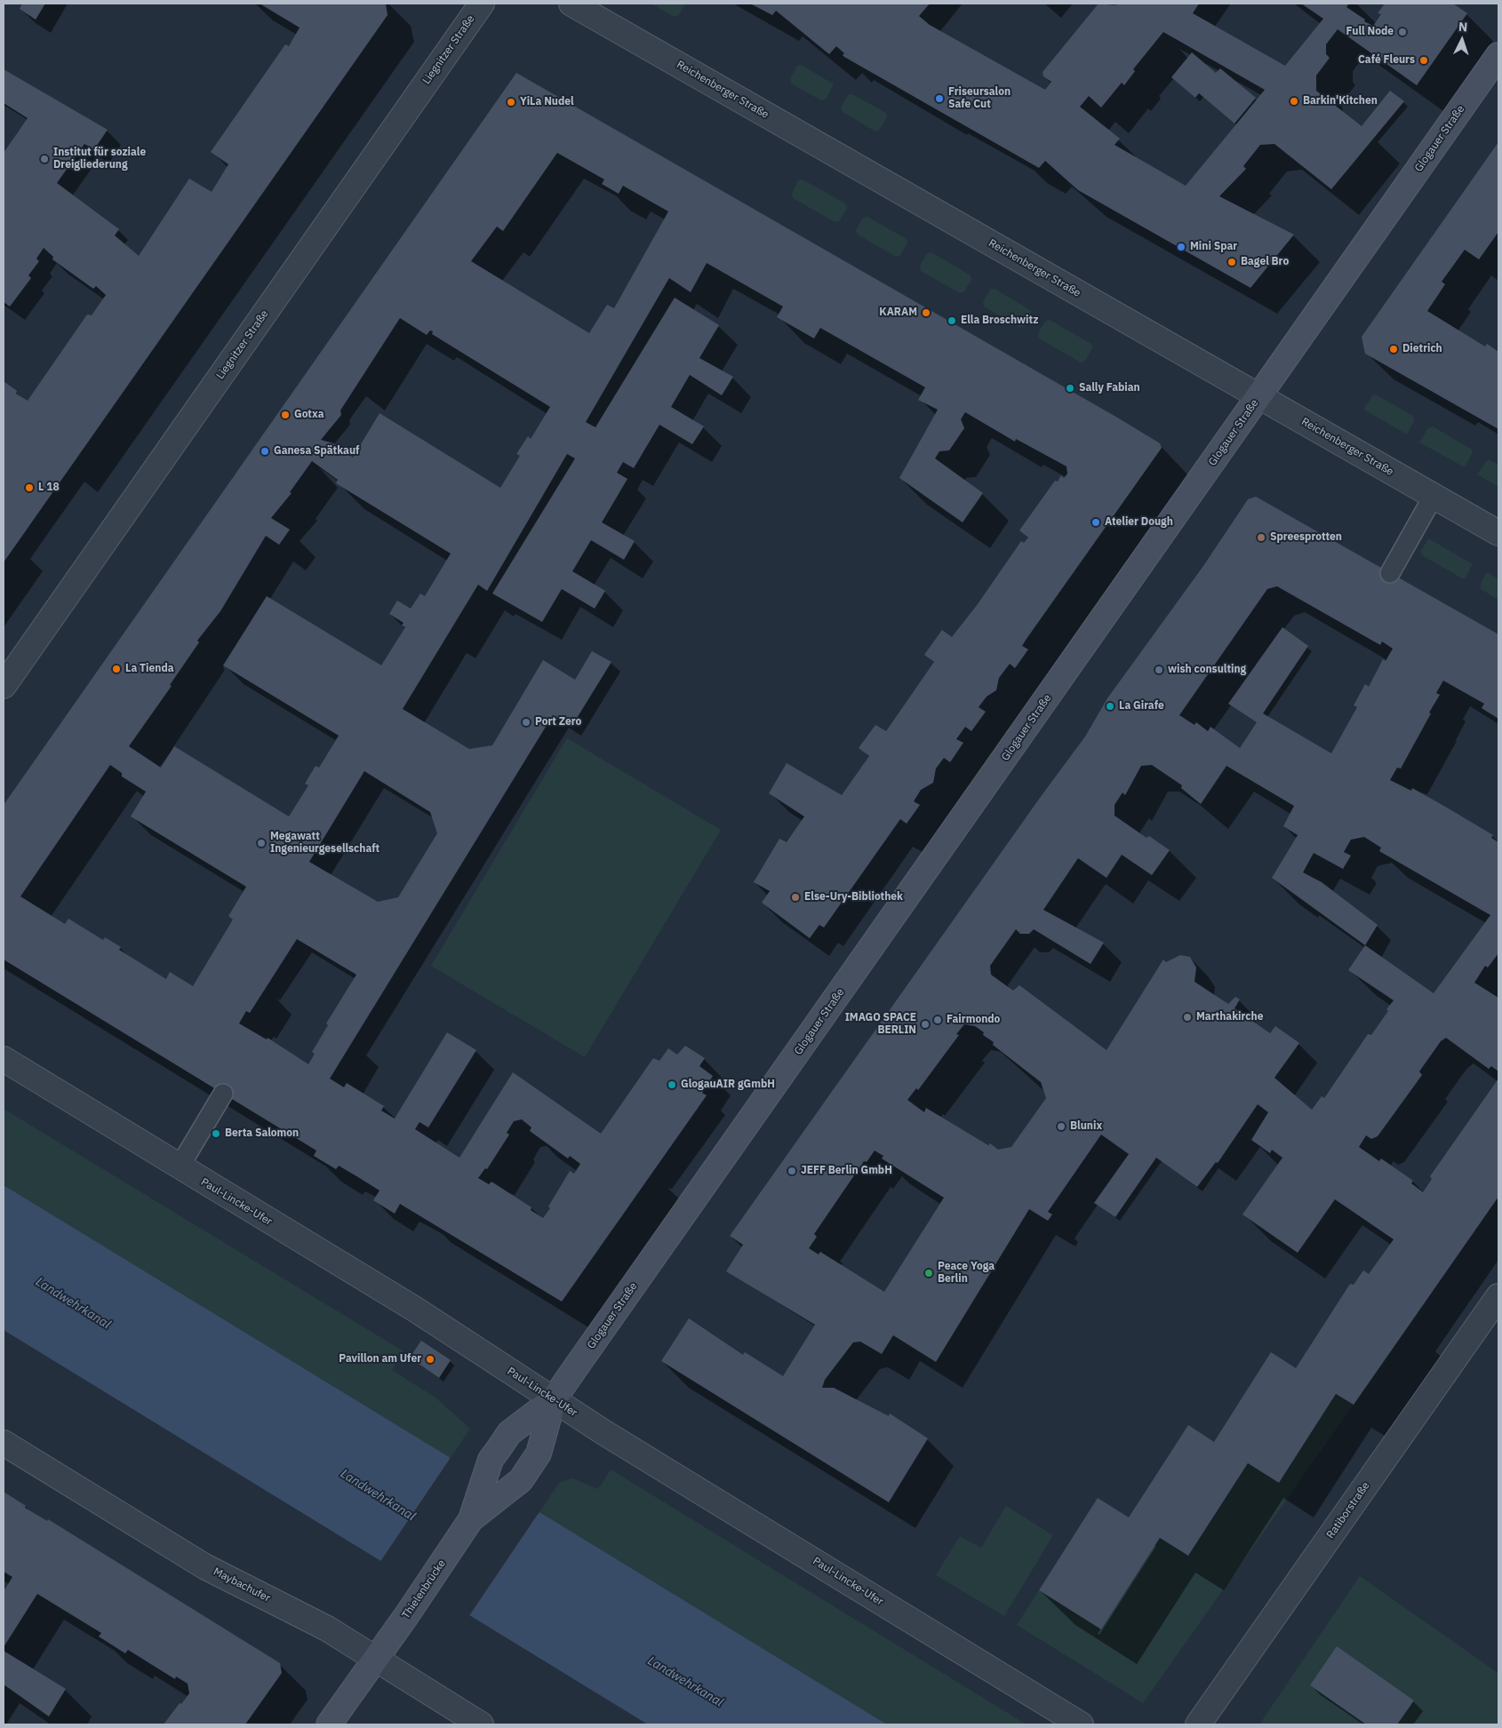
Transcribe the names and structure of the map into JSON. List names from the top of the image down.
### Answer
{
  "streets": {
    "street": [
      "Liegnitzer Straße",
      "Reichenberger Straße",
      "Glogauer Straße",
      "Paul-Lincke-Ufer",
      "Ratiborstraße",
      "Maybachufer",
      "Thielenbrücke"
    ]
  },
  "crossings": [
    ["Reichenberger Straße", "Glogauer Straße"],
    ["Glogauer Straße", "Paul-Lincke-Ufer"],
    ["Glogauer Straße", "Thielenbrücke"],
    ["Paul-Lincke-Ufer", "Thielenbrücke"],
    ["Maybachufer", "Thielenbrücke"]
  ],
  "water": ["Landwehrkanal"],
  "places": [
    "Full Node",
    "Café Fleurs",
    "Friseursalon Safe Cut",
    "Barkin'Kitchen",
    "YiLa Nudel",
    "Institut für soziale Dreigliederung",
    "Mini Spar",
    "Bagel Bro",
    "KARAM",
    "Ella Broschwitz",
    "Dietrich",
    "Sally Fabian",
    "Gotxa",
    "Ganesa Spätkauf",
    "L 18",
    "Atelier Dough",
    "Spreesprotten",
    "La Tienda",
    "wish consulting",
    "La Girafe",
    "Port Zero",
    "Megawatt Ingenieurgesellschaft",
    "Else-Ury-Bibliothek",
    "Marthakirche",
    "Fairmondo",
    "IMAGO SPACE BERLIN",
    "GlogauAIR gGmbH",
    "Blunix",
    "Berta Salomon",
    "JEFF Berlin GmbH",
    "Peace Yoga Berlin",
    "Pavillon am Ufer"
  ],
  "north": "top"
}
